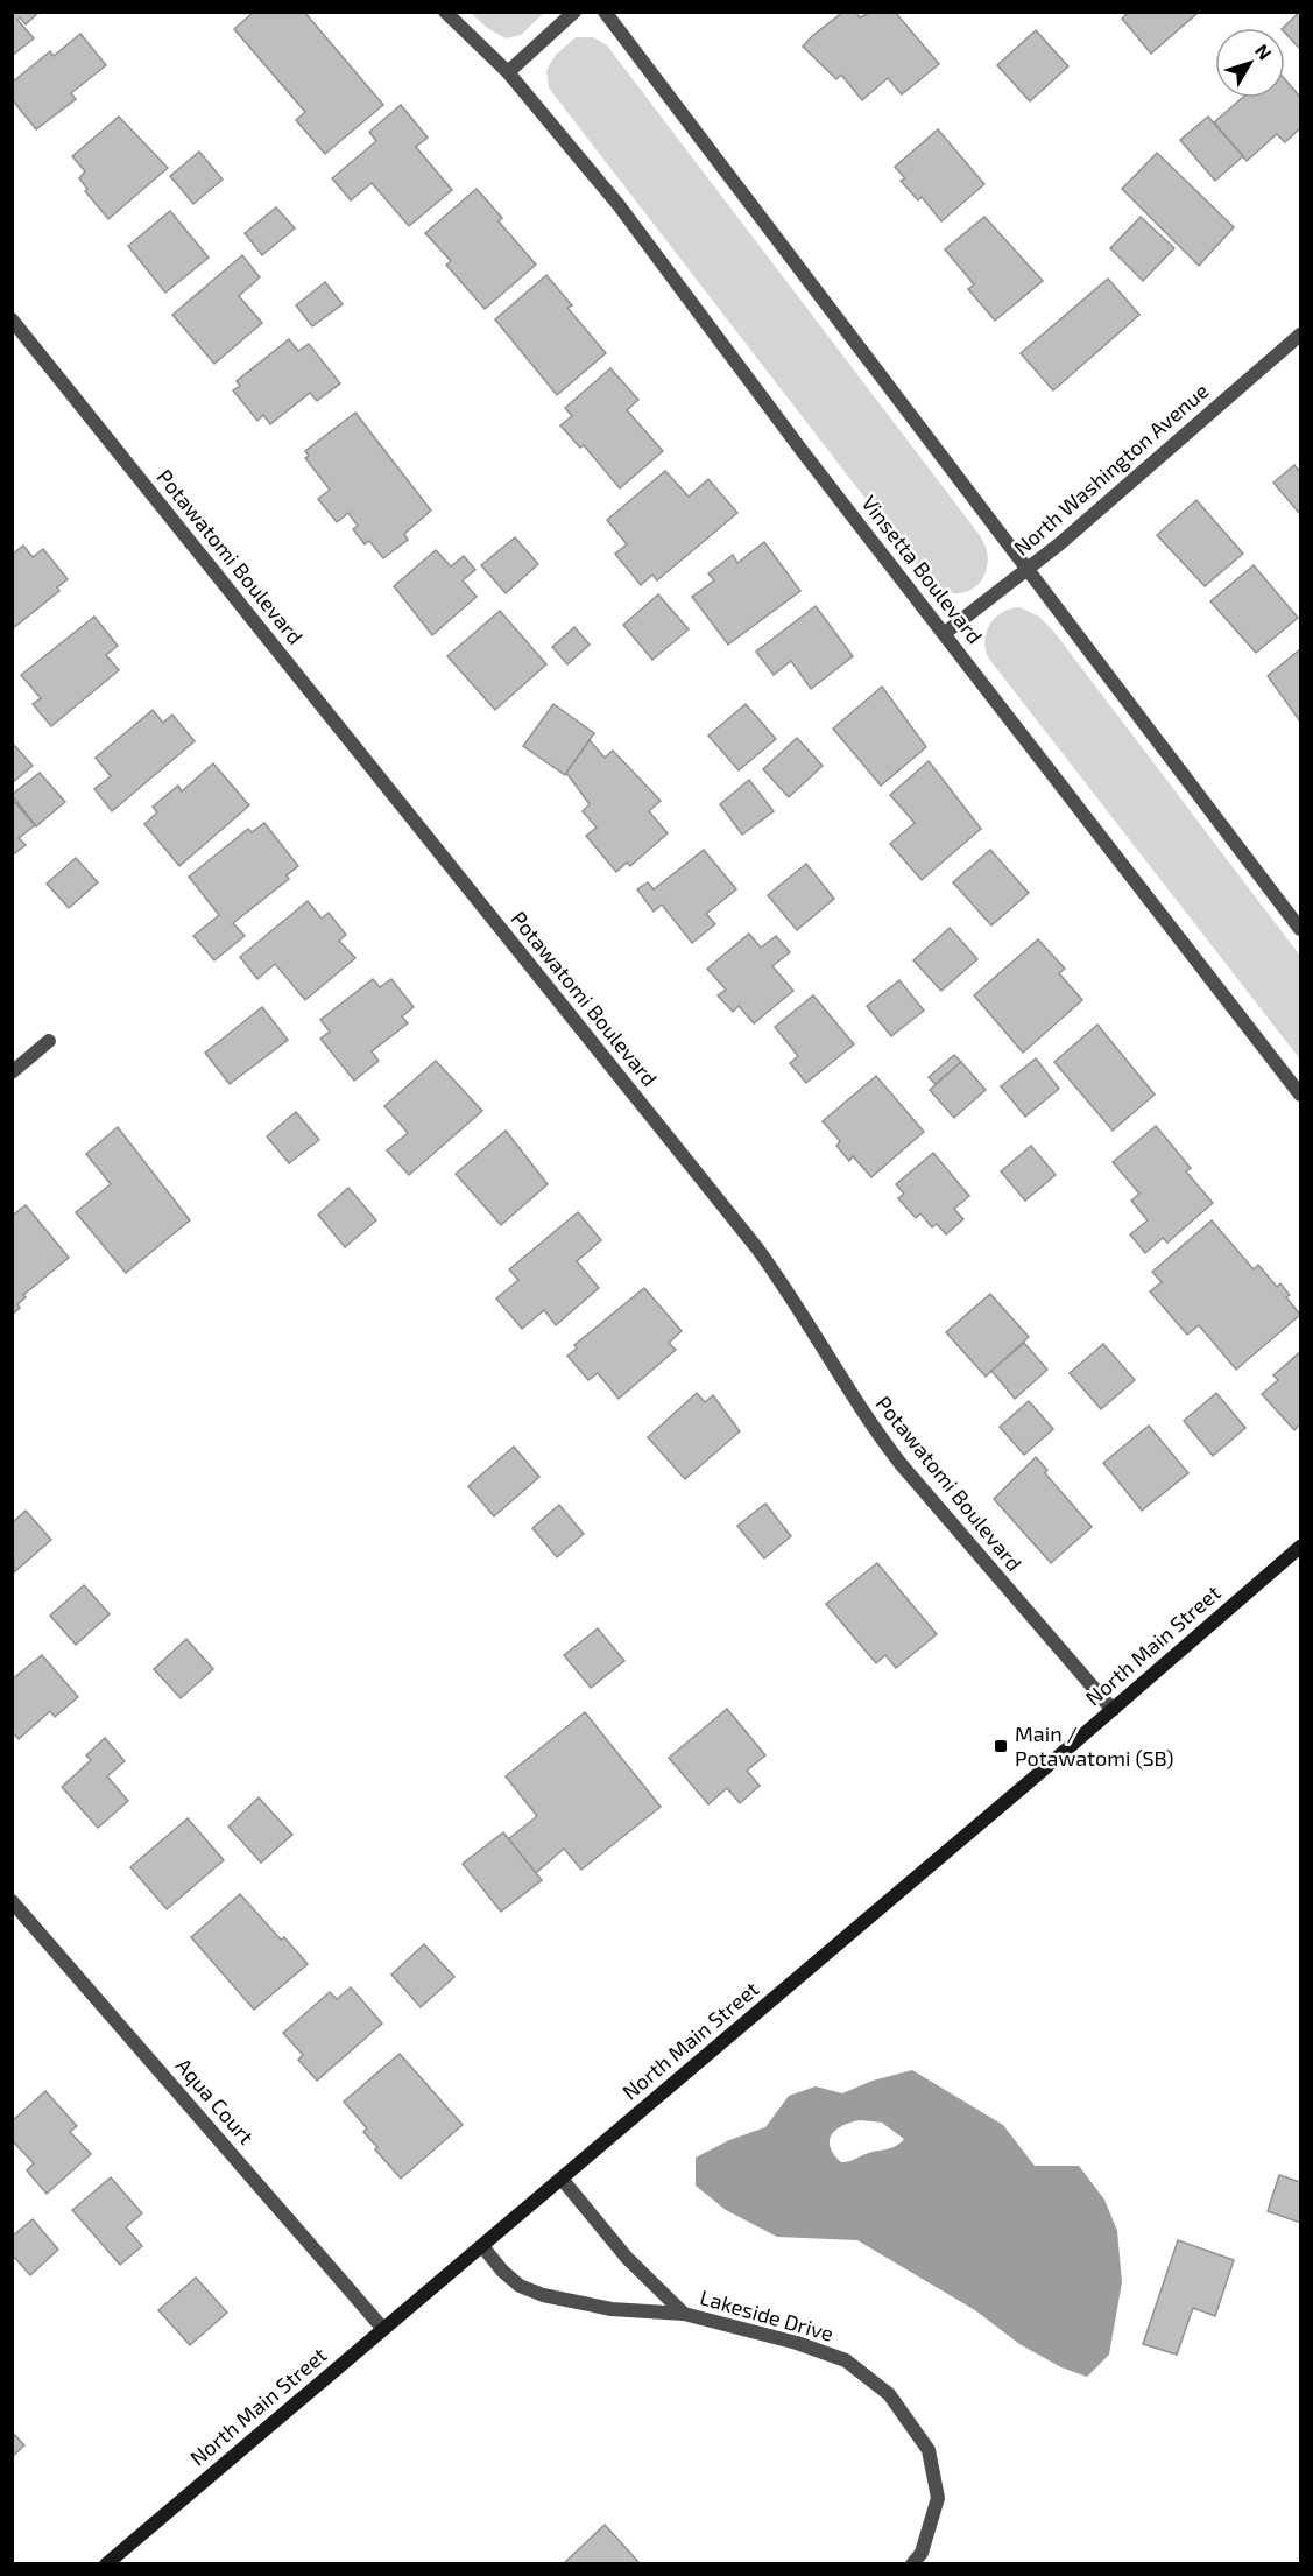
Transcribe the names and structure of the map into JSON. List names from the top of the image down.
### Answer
{
  "streets": {
    "main road": ["North Main Street"],
    "street": [
      "North Washington Avenue",
      "Potawatomi Boulevard",
      "Vinsetta Boulevard",
      "Aqua Court",
      "Lakeside Drive"
    ]
  },
  "crossings": [
    ["North Washington Avenue", "Vinsetta Boulevard"],
    ["Potawatomi Boulevard", "North Main Street"],
    ["North Main Street", "Aqua Court"],
    ["North Main Street", "Lakeside Drive"]
  ],
  "places": {
    "transit": ["Main / Potawatomi (SB)"]
  },
  "north": "top right"
}
